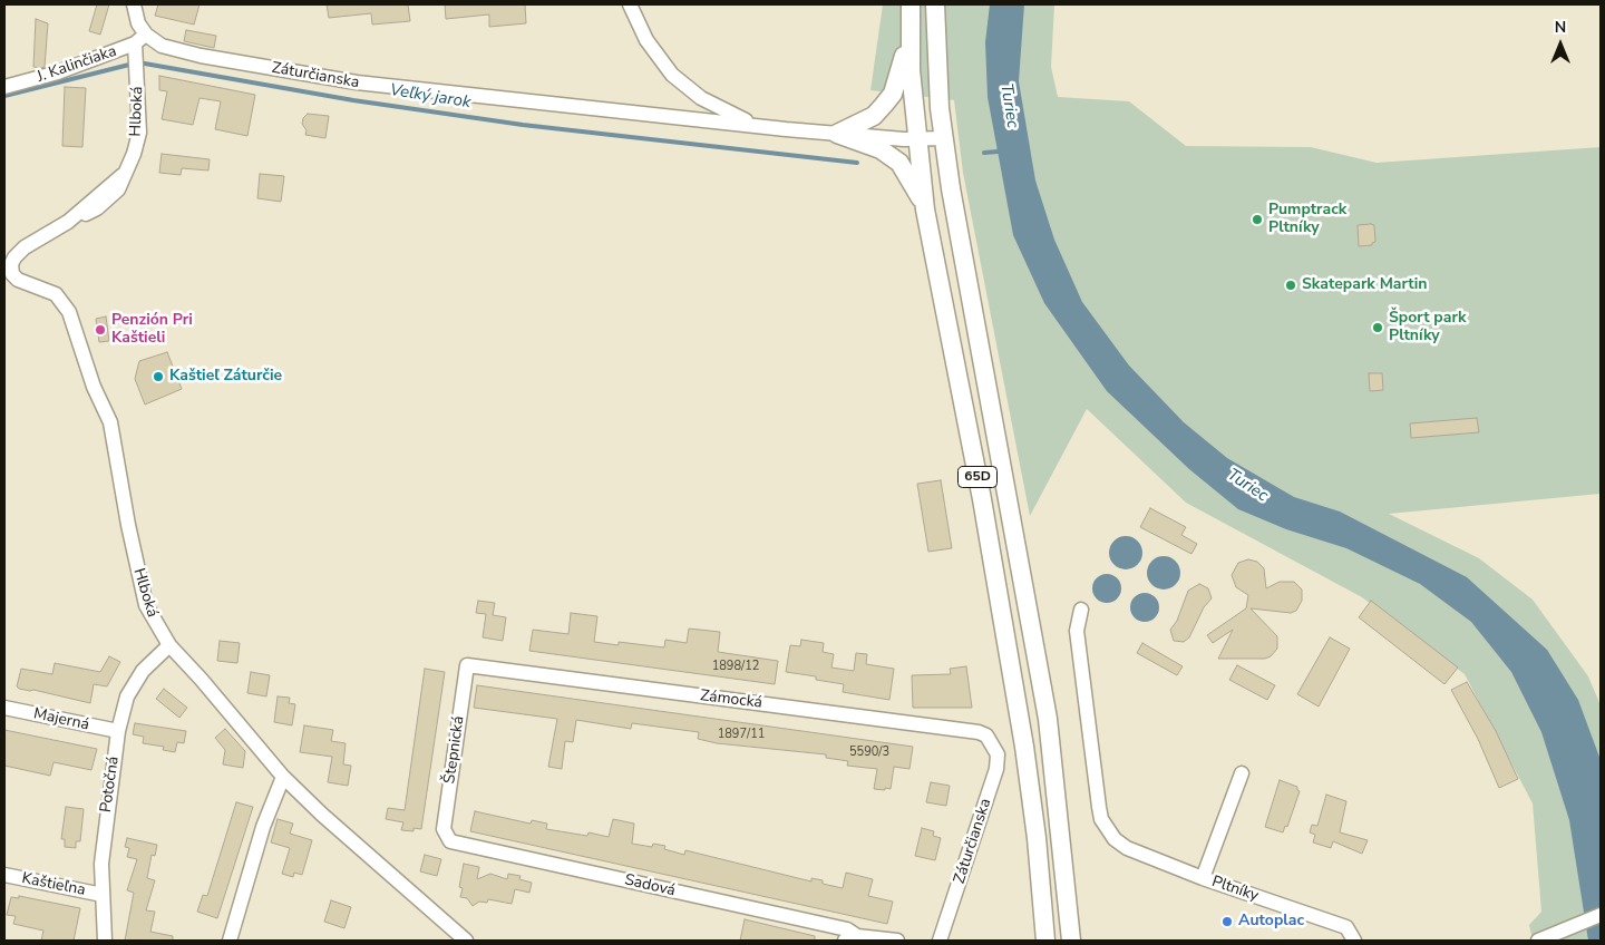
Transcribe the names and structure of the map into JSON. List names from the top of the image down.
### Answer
{
  "streets": {
    "main road": ["65D"],
    "street": [
      "J. Kalinčiaka",
      "Záturčianska",
      "Hlboká",
      "Zámocká",
      "Majerná",
      "Štepnická",
      "Potočná",
      "Kaštieľna",
      "Sadová",
      "Pltníky"
    ]
  },
  "crossings": [
    ["J. Kalinčiaka", "Záturčianska"],
    ["J. Kalinčiaka", "Hlboká"],
    ["Záturčianska", "Hlboká"],
    ["Záturčianska", "65D"],
    ["Záturčianska", "Zámocká"],
    ["Hlboká", "Potočná"],
    ["Zámocká", "Štepnická"],
    ["Majerná", "Potočná"],
    ["Štepnická", "Sadová"],
    ["Potočná", "Kaštieľna"]
  ],
  "water": ["Veľký jarok", "Turiec"],
  "places": [
    "Pumptrack Pltníky",
    "Skatepark Martin",
    "Šport park Pltníky",
    "Penzión Pri Kaštieli",
    "Kaštieľ Záturčie",
    "Autoplac"
  ],
  "house_numbers": ["1898/12", "1897/11", "5590/3"],
  "north": "top"
}
